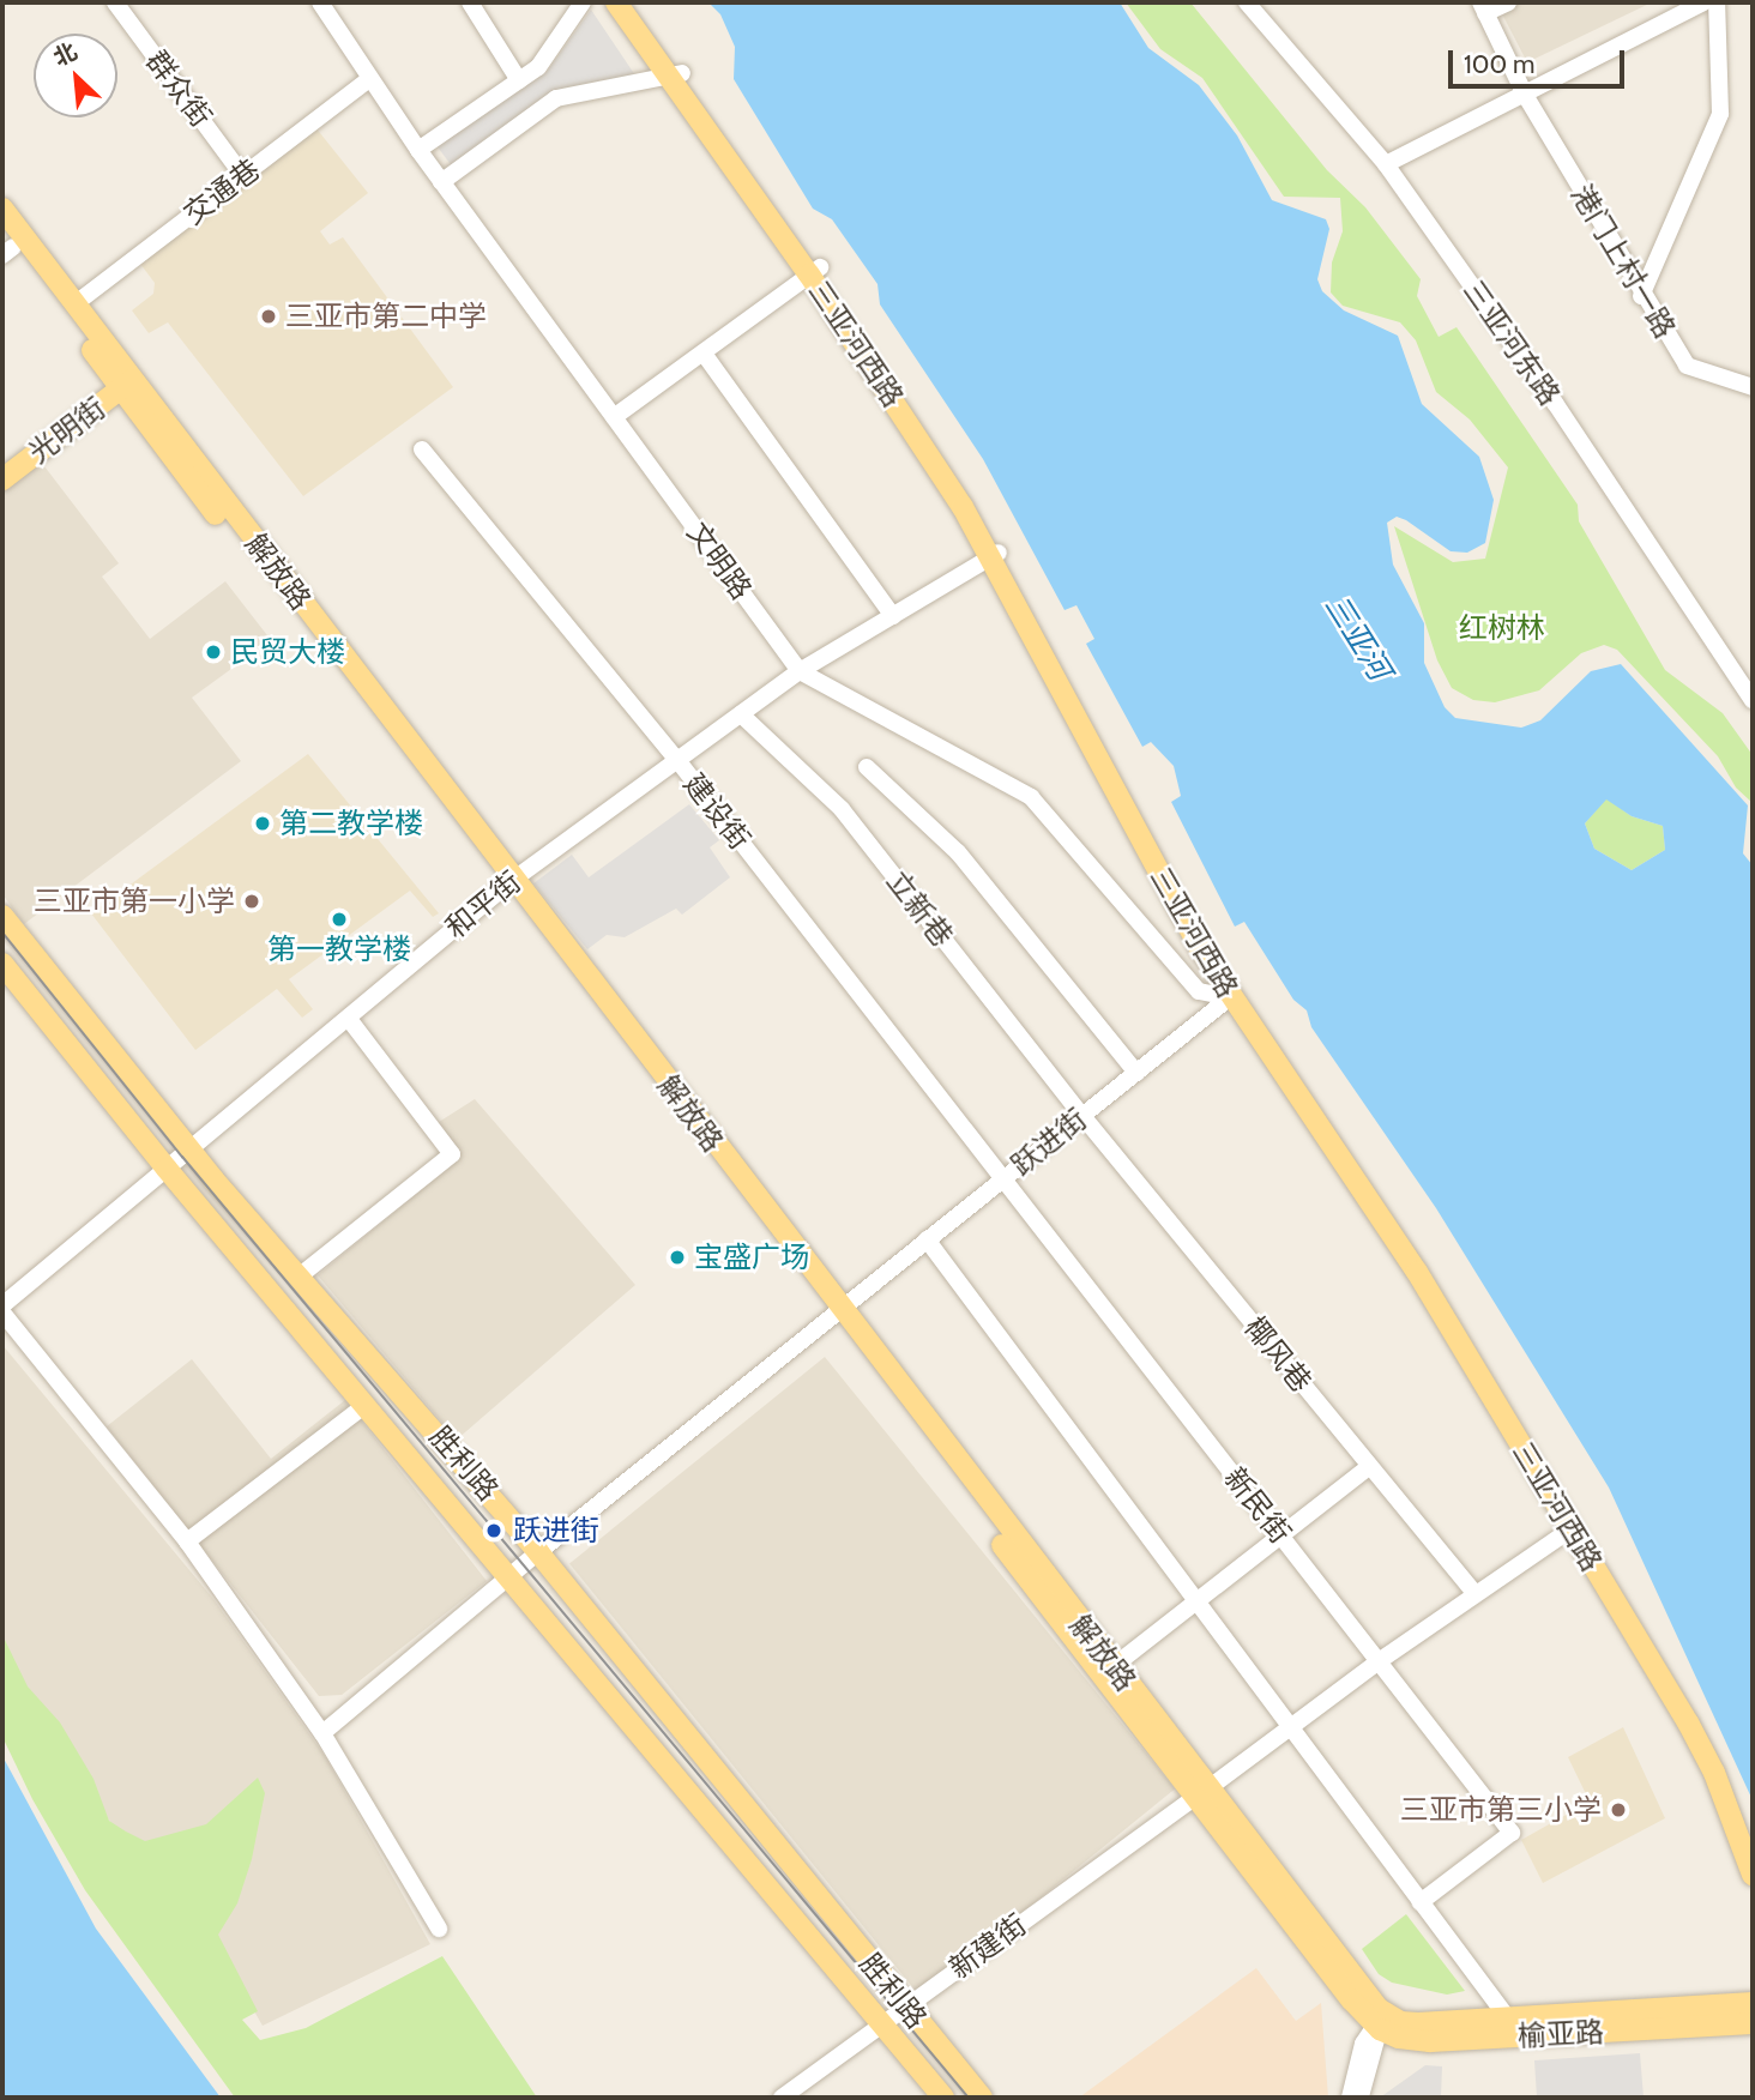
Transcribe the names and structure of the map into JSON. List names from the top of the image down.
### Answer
{
  "streets": {
    "main road": [
      "三亚河西路",
      "光明街",
      "解放路",
      "胜利路",
      "榆亚路"
    ],
    "street": [
      "群众街",
      "交通巷",
      "港门上村一路",
      "三亚河东路",
      "文明路",
      "建设街",
      "和平街",
      "立新巷",
      "跃进街",
      "椰风巷",
      "新民街",
      "新建街"
    ]
  },
  "crossings": [
    ["群众街", "交通巷"],
    ["交通巷", "文明路"],
    ["交通巷", "解放路"],
    ["三亚河西路", "文明路"],
    ["三亚河西路", "和平街"],
    ["三亚河西路", "跃进街"],
    ["三亚河西路", "新建街"],
    ["光明街", "解放路"],
    ["文明路", "和平街"],
    ["文明路", "跃进街"],
    ["解放路", "和平街"],
    ["解放路", "跃进街"],
    ["解放路", "新建街"],
    ["解放路", "榆亚路"],
    ["建设街", "和平街"],
    ["建设街", "跃进街"],
    ["建设街", "新民街"],
    ["和平街", "立新巷"],
    ["和平街", "胜利路"],
    ["立新巷", "跃进街"],
    ["立新巷", "椰风巷"],
    ["跃进街", "椰风巷"],
    ["跃进街", "胜利路"],
    ["跃进街", "新民街"],
    ["椰风巷", "新建街"],
    ["胜利路", "新建街"],
    ["新民街", "新建街"]
  ],
  "water": ["三亚河"],
  "parks": ["红树林"],
  "places": [
    "三亚市第二中学",
    "民贸大楼",
    "第二教学楼",
    "三亚市第一小学",
    "第一教学楼",
    "宝盛广场",
    "跃进街",
    "三亚市第三小学"
  ],
  "scale_bar": "100 m",
  "north": "top left"
}
